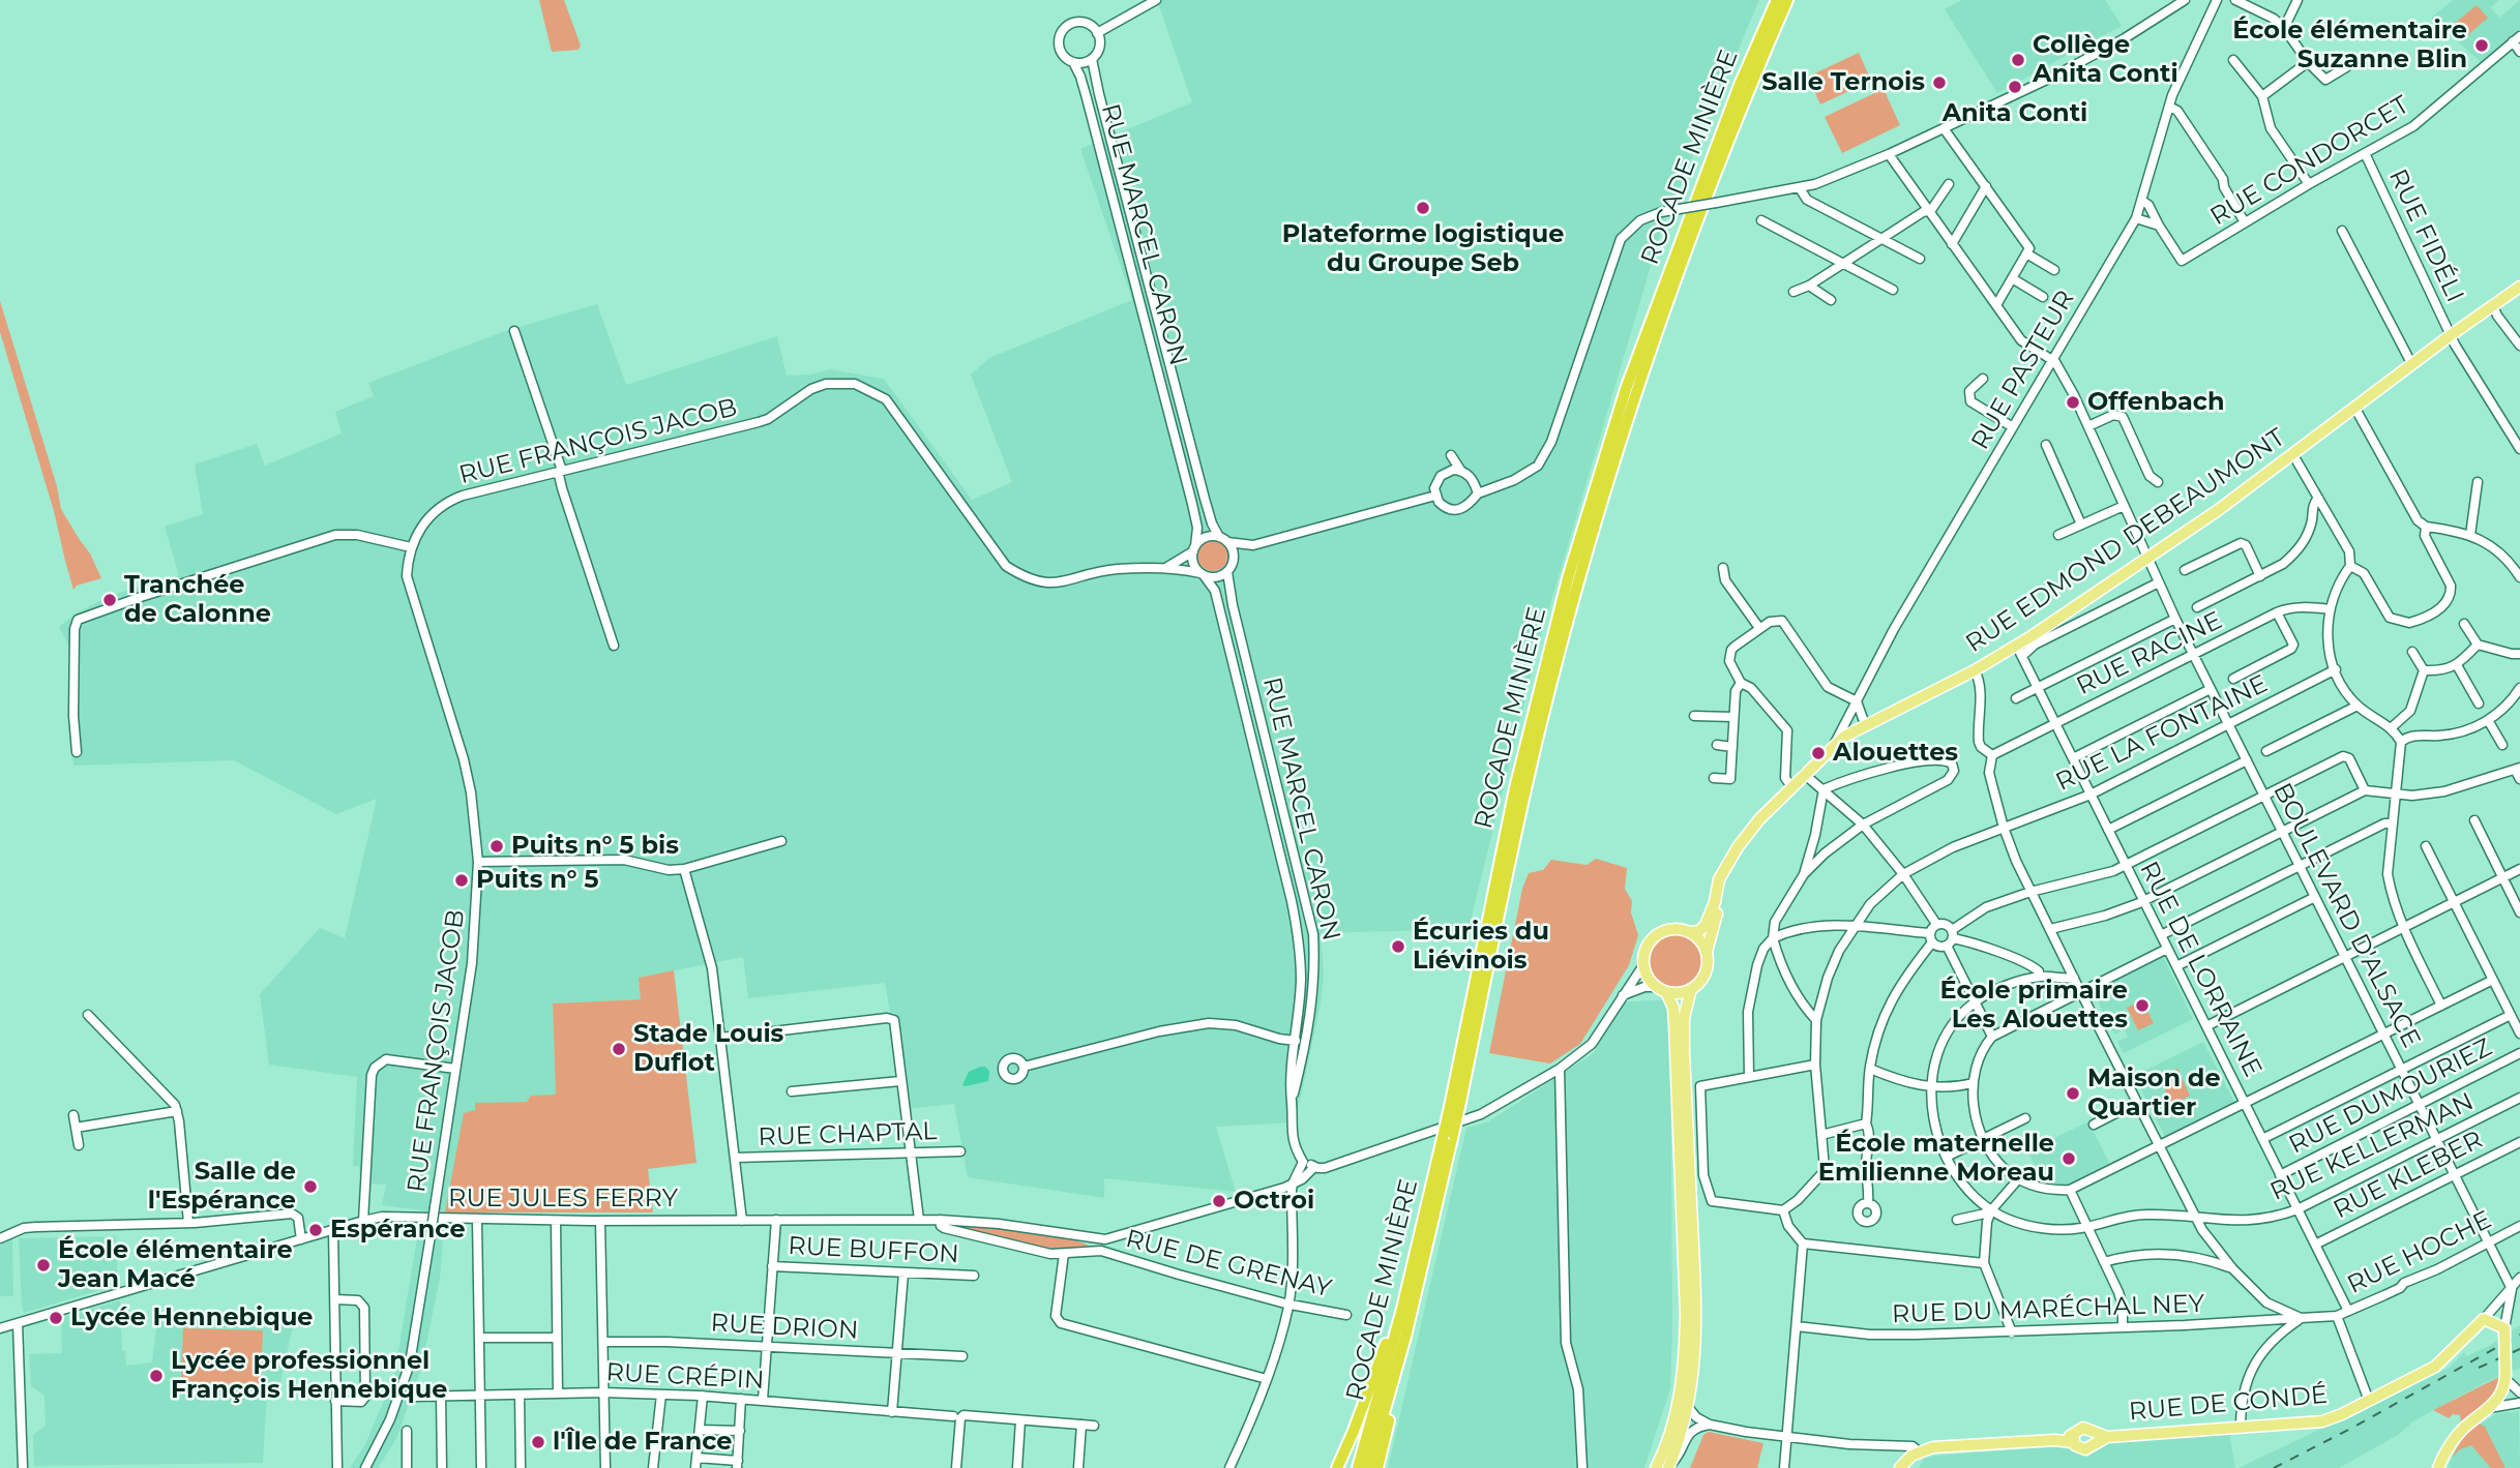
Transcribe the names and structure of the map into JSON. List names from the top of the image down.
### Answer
{
  "streets": {
    "highway": ["ROCADE MINIÈRE"],
    "main road": ["RUE EDMOND DEBEAUMONT", "RUE DE CONDÉ"],
    "street": [
      "RUE CONDORCET",
      "RUE MARCEL CARON",
      "RUE FIDÉLI",
      "RUE PASTEUR",
      "RUE FRANÇOIS JACOB",
      "RUE RACINE",
      "RUE LA FONTAINE",
      "BOULEVARD D'ALSACE",
      "RUE DE LORRAINE",
      "RUE DUMOURIEZ",
      "RUE CHAPTAL",
      "RUE KELLERMAN",
      "RUE KLEBER",
      "RUE JULES FERRY",
      "RUE BUFFON",
      "RUE HOCHE",
      "RUE DE GRENAY",
      "RUE DU MARÉCHAL NEY",
      "RUE DRION",
      "RUE CRÉPIN"
    ]
  },
  "crossings": [
    ["RUE CONDORCET", "RUE FIDÉLI"],
    ["RUE CONDORCET", "RUE PASTEUR"],
    ["RUE FIDÉLI", "RUE EDMOND DEBEAUMONT"],
    ["RUE PASTEUR", "RUE EDMOND DEBEAUMONT"],
    ["RUE PASTEUR", "BOULEVARD D'ALSACE"],
    ["RUE EDMOND DEBEAUMONT", "BOULEVARD D'ALSACE"],
    ["RUE EDMOND DEBEAUMONT", "RUE DE LORRAINE"],
    ["RUE RACINE", "BOULEVARD D'ALSACE"],
    ["RUE RACINE", "RUE DE LORRAINE"],
    ["RUE LA FONTAINE", "BOULEVARD D'ALSACE"],
    ["RUE LA FONTAINE", "RUE DE LORRAINE"],
    ["BOULEVARD D'ALSACE", "RUE DUMOURIEZ"],
    ["BOULEVARD D'ALSACE", "RUE KELLERMAN"],
    ["BOULEVARD D'ALSACE", "RUE KLEBER"],
    ["BOULEVARD D'ALSACE", "RUE HOCHE"],
    ["BOULEVARD D'ALSACE", "RUE DE CONDÉ"],
    ["RUE DE LORRAINE", "RUE DUMOURIEZ"],
    ["RUE DE LORRAINE", "RUE KELLERMAN"],
    ["RUE DE LORRAINE", "RUE KLEBER"],
    ["RUE DE LORRAINE", "RUE HOCHE"],
    ["RUE HOCHE", "RUE DU MARÉCHAL NEY"]
  ],
  "places": [
    "École élémentaire Suzanne Blin",
    "Collège Anita Conti",
    "Salle Ternois",
    "Anita Conti",
    "Plateforme logistique du Groupe Seb",
    "Offenbach",
    "Tranchée de Calonne",
    "Alouettes",
    "Puits n° 5 bis",
    "Puits n° 5",
    "Écuries du Liévinois",
    "École primaire Les Alouettes",
    "Stade Louis Duflot",
    "Maison de Quartier",
    "École maternelle Emilienne Moreau",
    "Salle de l'Espérance",
    "Octroi",
    "Espérance",
    "École élémentaire Jean Macé",
    "Lycée Hennebique",
    "Lycée professionnel François Hennebique",
    "l'Île de France"
  ]
}
